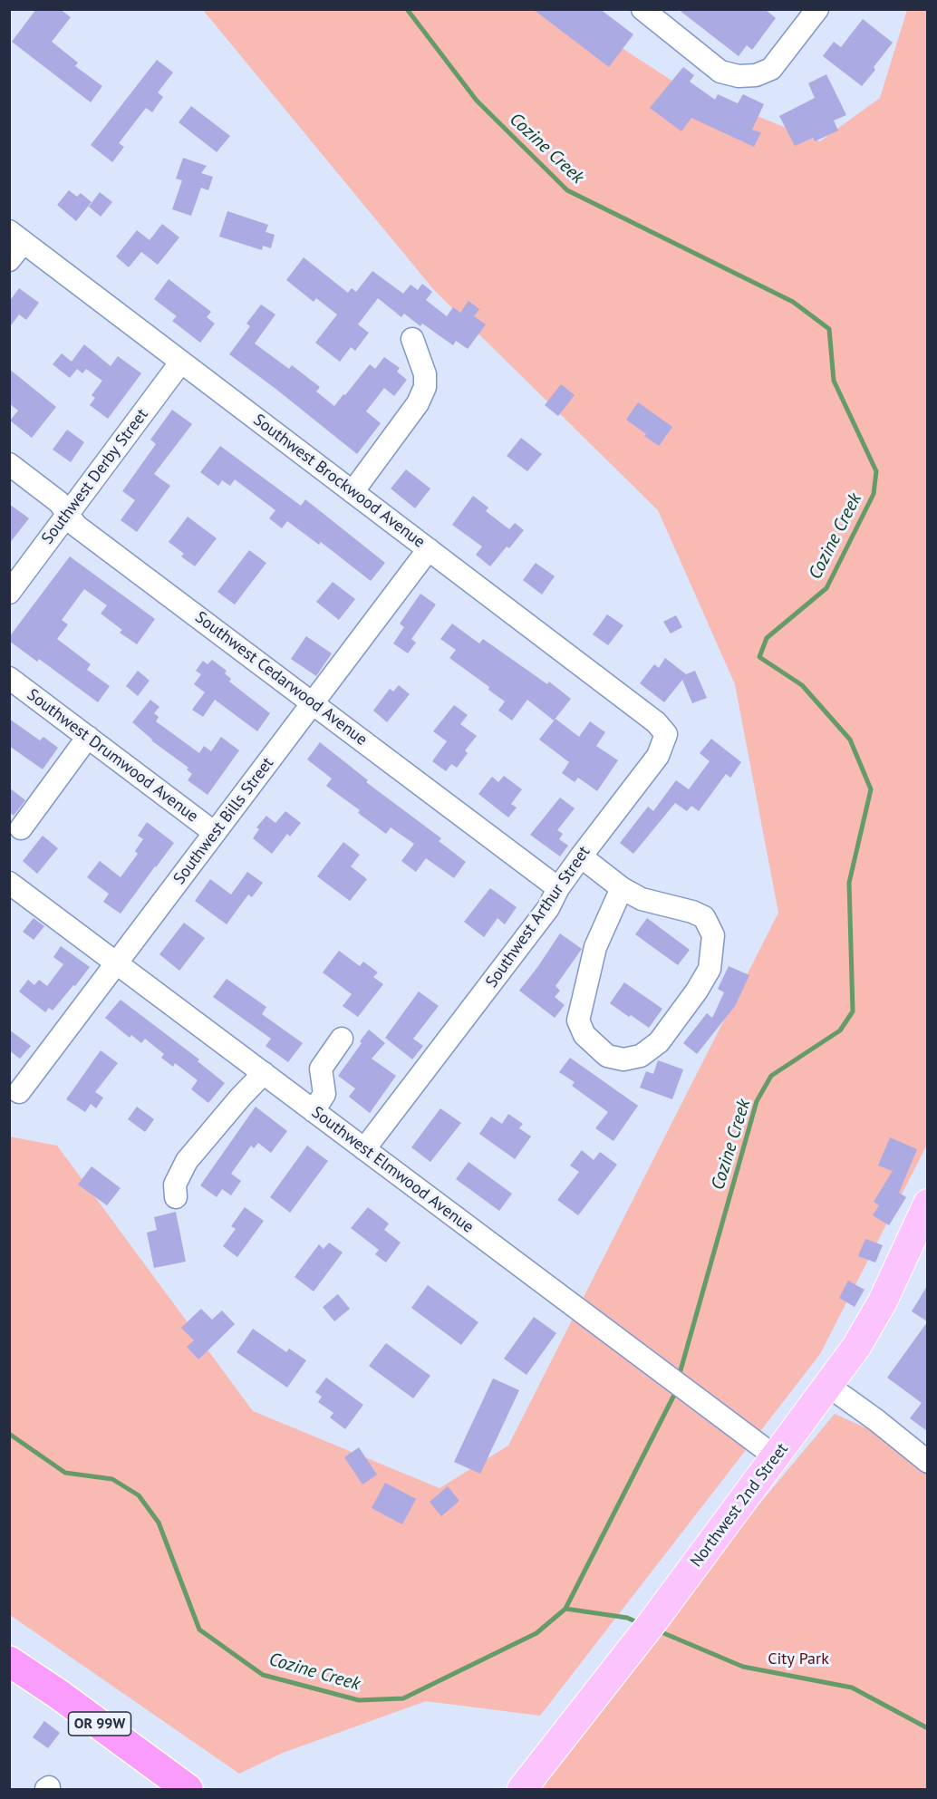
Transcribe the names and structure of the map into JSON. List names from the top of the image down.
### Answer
{
  "streets": {
    "highway": ["OR 99W"],
    "main road": ["Northwest 2nd Street"],
    "street": [
      "Southwest Derby Street",
      "Southwest Brockwood Avenue",
      "Southwest Cedarwood Avenue",
      "Southwest Drumwood Avenue",
      "Southwest Bills Street",
      "Southwest Arthur Street",
      "Southwest Elmwood Avenue"
    ]
  },
  "crossings": [
    ["Southwest Derby Street", "Southwest Brockwood Avenue"],
    ["Southwest Derby Street", "Southwest Cedarwood Avenue"],
    ["Southwest Brockwood Avenue", "Southwest Bills Street"],
    ["Southwest Brockwood Avenue", "Southwest Arthur Street"],
    ["Southwest Cedarwood Avenue", "Southwest Bills Street"],
    ["Southwest Cedarwood Avenue", "Southwest Arthur Street"],
    ["Southwest Drumwood Avenue", "Southwest Bills Street"],
    ["Southwest Bills Street", "Southwest Elmwood Avenue"],
    ["Southwest Arthur Street", "Southwest Elmwood Avenue"],
    ["Southwest Elmwood Avenue", "Northwest 2nd Street"]
  ],
  "water": ["Cozine Creek"],
  "parks": ["City Park"]
}
